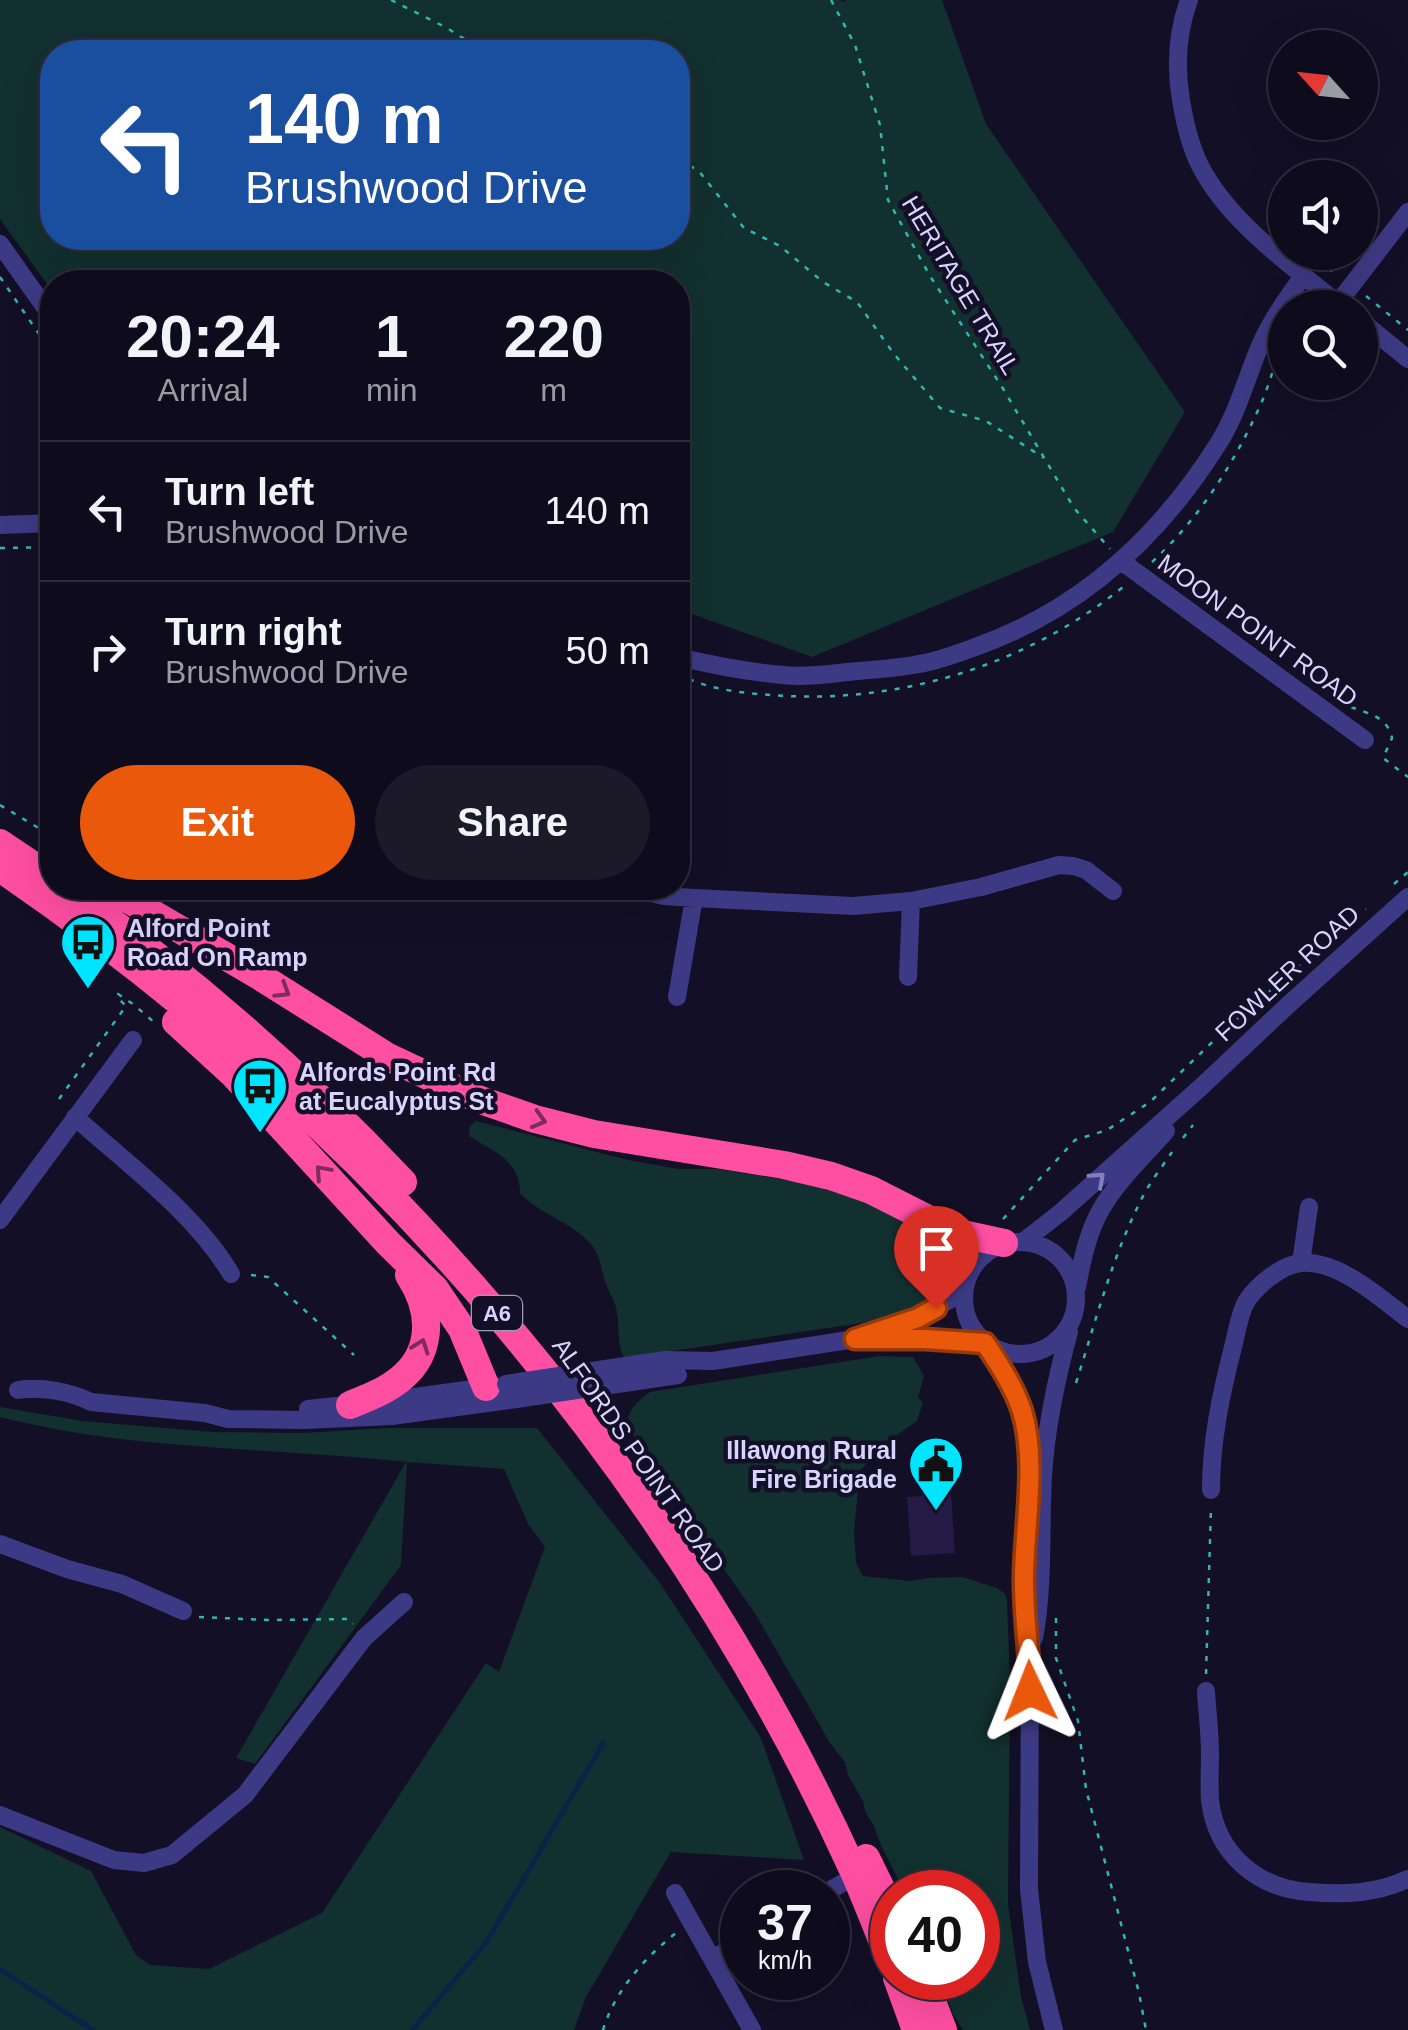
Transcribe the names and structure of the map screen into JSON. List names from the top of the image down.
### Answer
{
  "streets": {
    "highway": ["A6", "ALFORDS POINT ROAD"],
    "street": ["MOON POINT ROAD", "FOWLER ROAD"],
    "path": ["HERITAGE TRAIL"]
  },
  "crossings": [
    ["HERITAGE TRAIL", "MOON POINT ROAD"]
  ],
  "places": {
    "bus stop": ["Alford Point Road On Ramp", "Alfords Point Rd at Eucalyptus St"],
    "public building": ["Illawong Rural Fire Brigade"]
  },
  "north": "top left",
  "page": {
    "turn": ["140 m", "Brushwood Drive"],
    "eta": [
      "20:24",
      "Arrival",
      "1",
      "min",
      "220",
      "m"
    ],
    "list": [
      {
        "name": "Turn left",
        "note": "Brushwood Drive",
        "value": "140 m"
      },
      {
        "name": "Turn right",
        "note": "Brushwood Drive",
        "value": "50 m"
      }
    ],
    "buttons": ["Exit", "Share"],
    "speed": "37 km/h",
    "limit": "40"
  }
}
